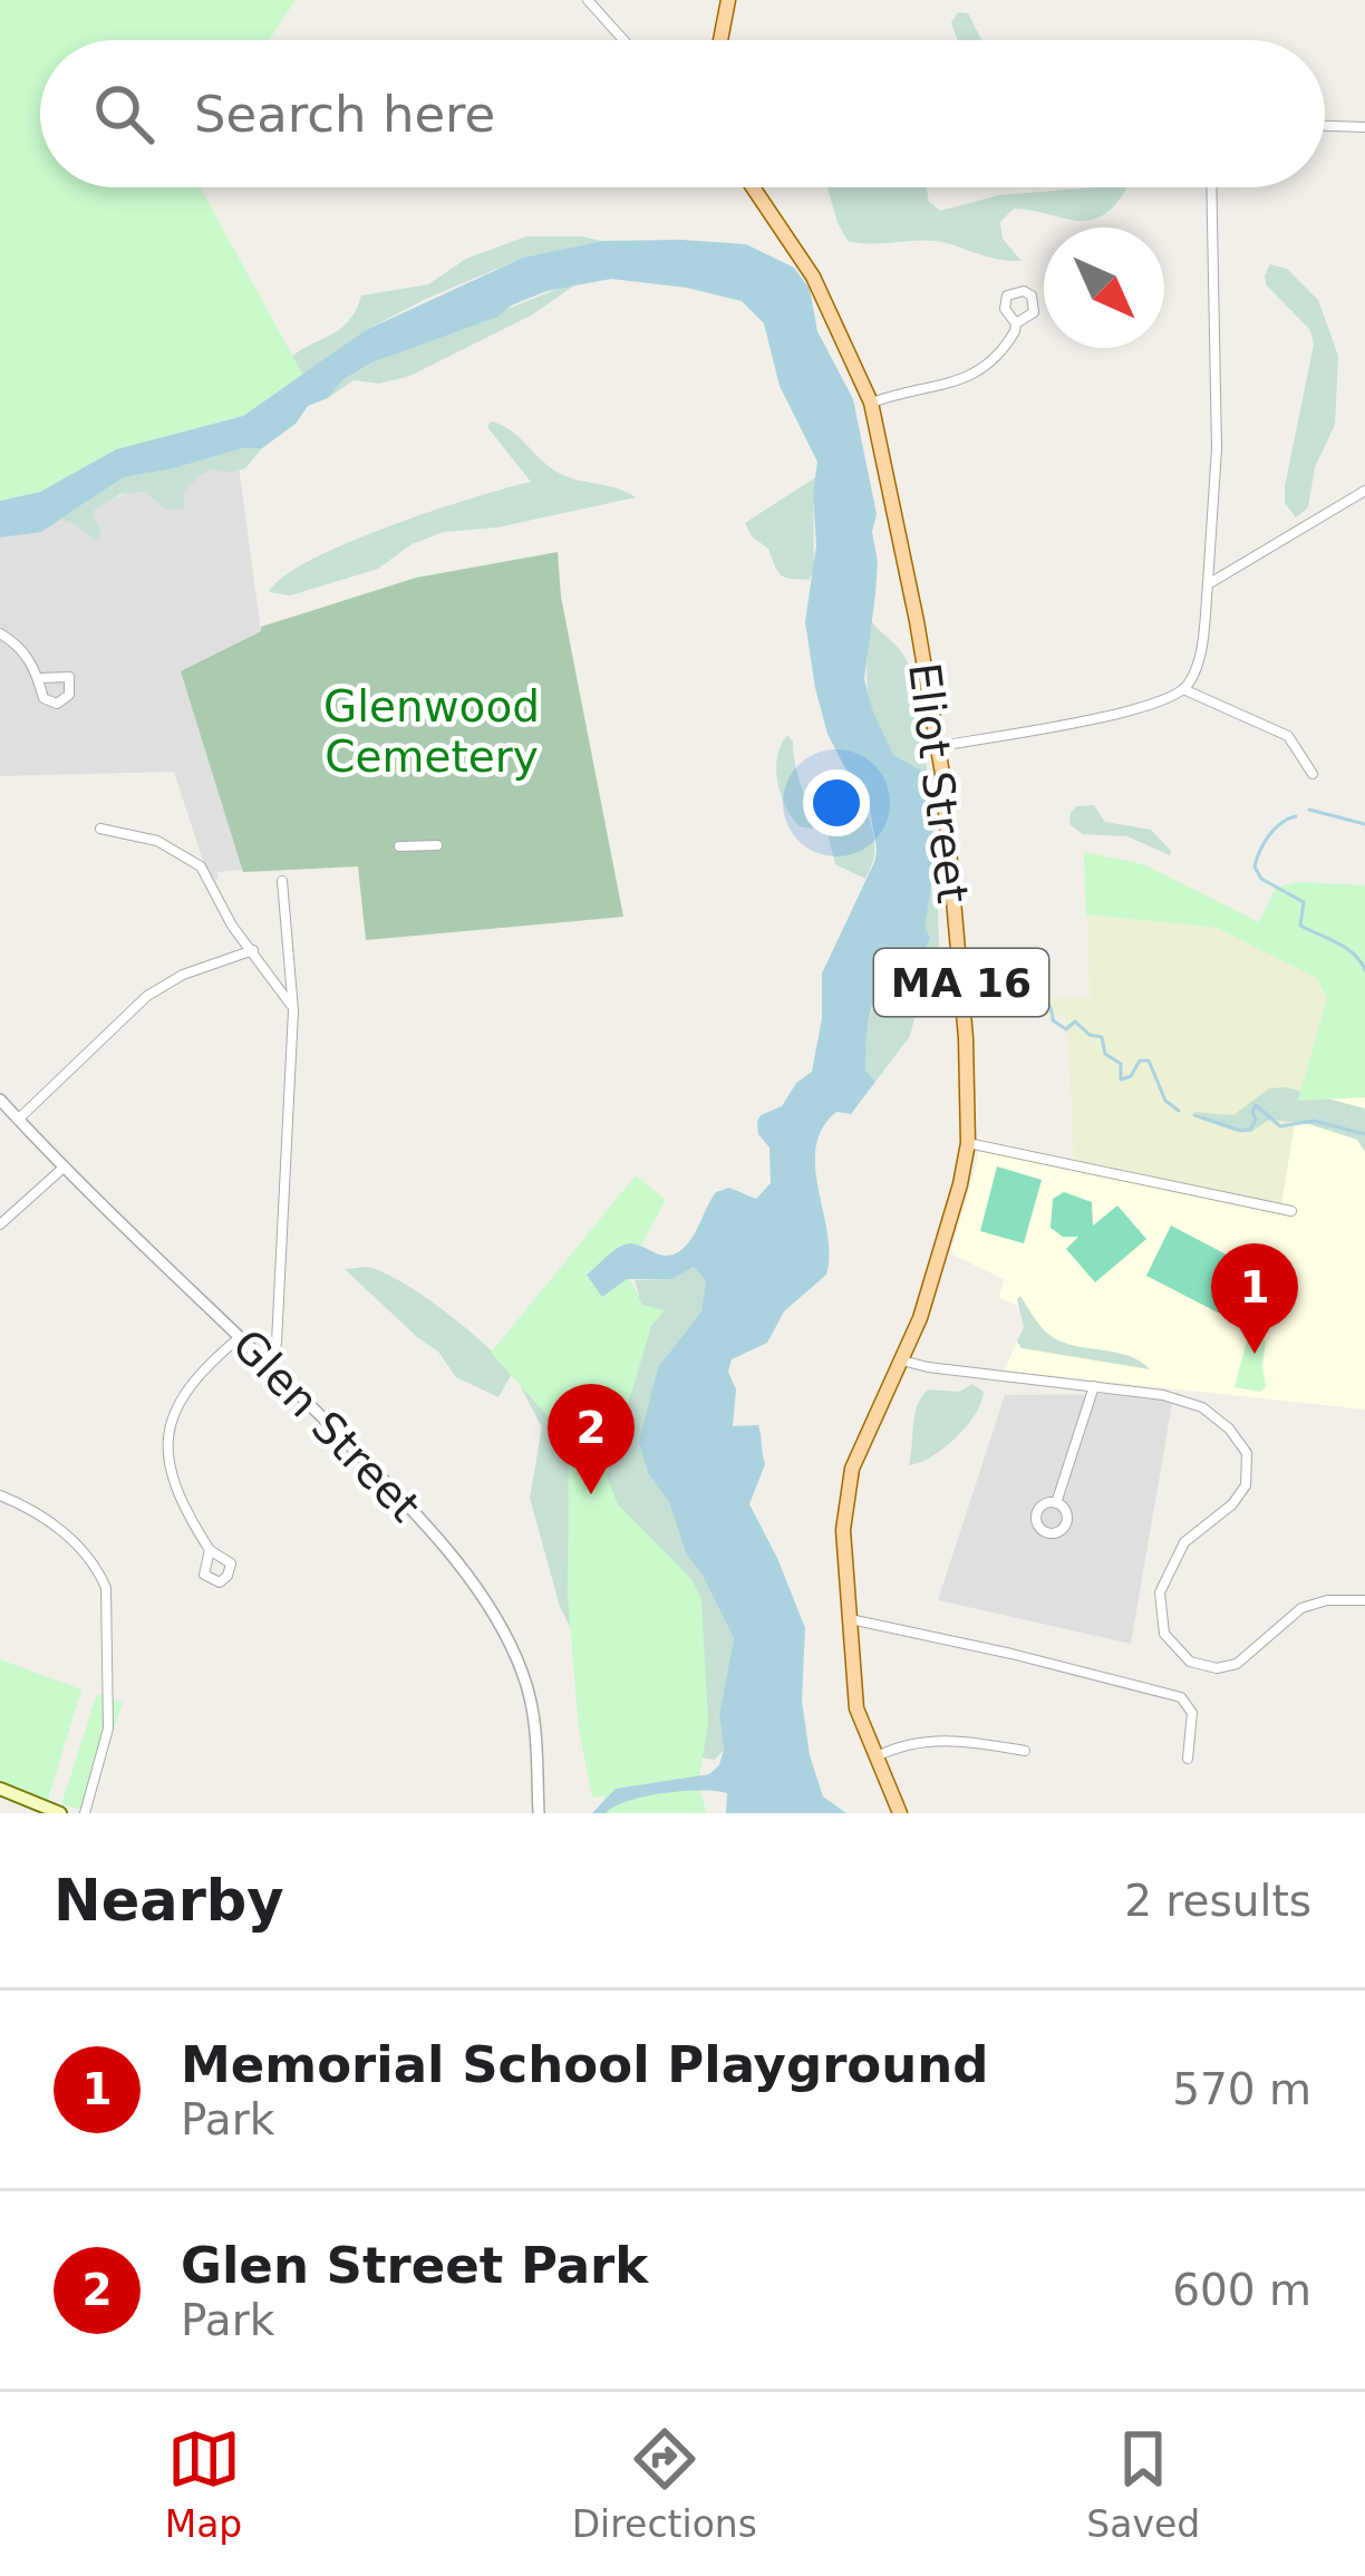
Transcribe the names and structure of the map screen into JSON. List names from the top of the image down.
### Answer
{
  "streets": {
    "main road": ["Eliot Street", "MA 16"],
    "street": ["Glen Street"]
  },
  "parks": ["Glenwood Cemetery"],
  "north": "bottom right",
  "page": {
    "search": "Search here",
    "pins": ["1", "2"],
    "heading": ["Nearby", "2 results"],
    "list": [
      {
        "mark": "1",
        "name": "Memorial School Playground",
        "note": "Park",
        "value": "570 m"
      },
      {
        "mark": "2",
        "name": "Glen Street Park",
        "note": "Park",
        "value": "600 m"
      }
    ],
    "nav": ["Map", "Directions", "Saved"]
  }
}
